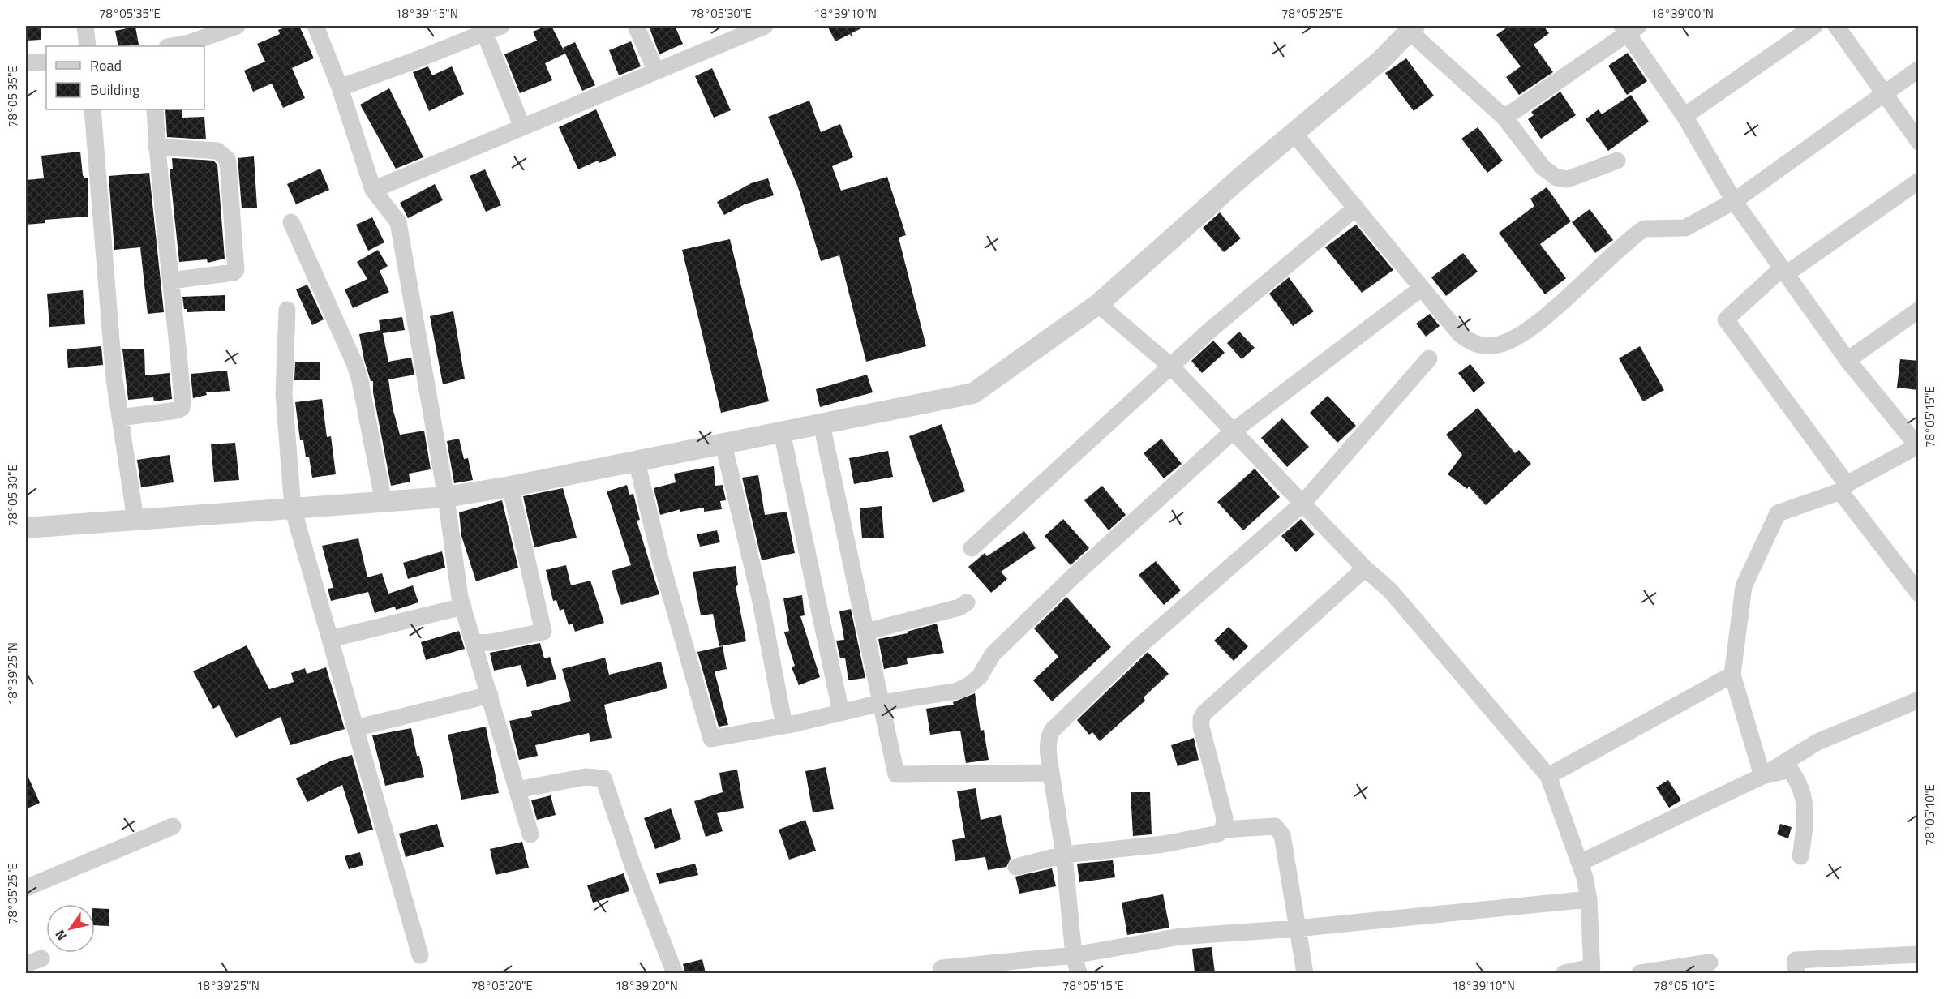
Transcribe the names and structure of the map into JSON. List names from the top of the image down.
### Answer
{
  "legend": ["Road", "Building"],
  "north": "bottom left",
  "coordinates": [
    "78°05'35\"E",
    "18°39'15\"N",
    "78°05'30\"E",
    "18°39'10\"N",
    "78°05'25\"E",
    "18°39'00\"N",
    "78°05'15\"E",
    "18°39'25\"N",
    "78°05'10\"E",
    "78°05'20\"E",
    "18°39'20\"N"
  ]
}
